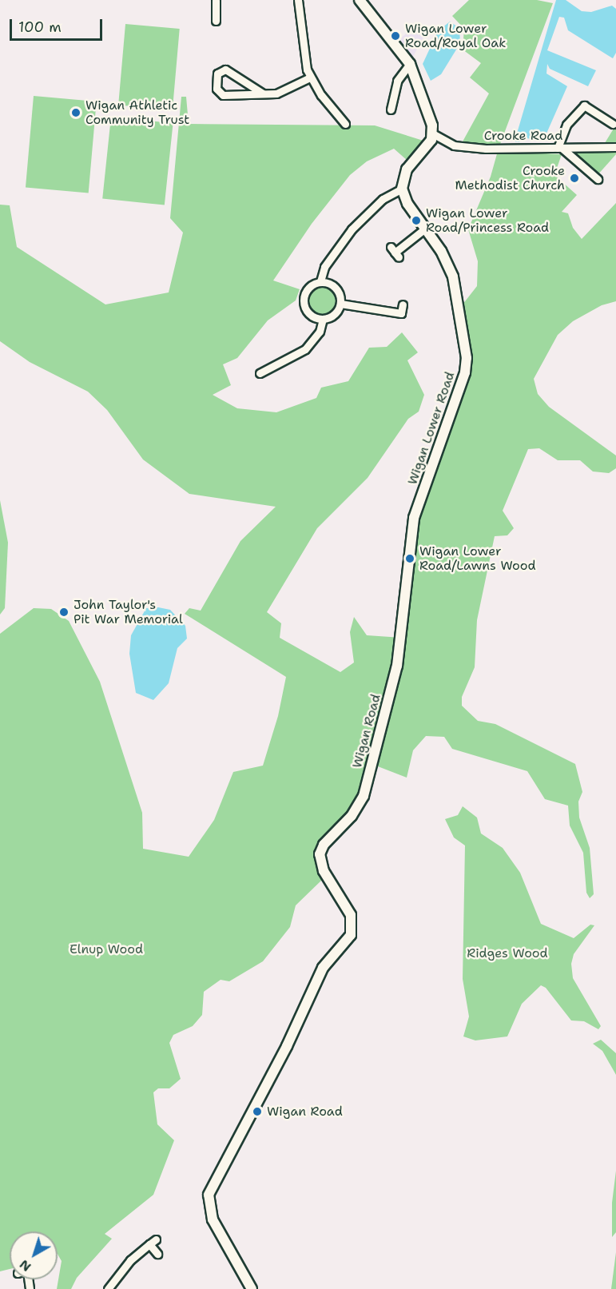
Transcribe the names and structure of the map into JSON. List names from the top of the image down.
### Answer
{
  "streets": {
    "main road": ["Wigan Lower Road", "Wigan Road"],
    "street": ["Crooke Road"]
  },
  "crossings": [
    ["Wigan Lower Road", "Wigan Road"]
  ],
  "parks": ["Elnup Wood", "Ridges Wood"],
  "places": [
    "Wigan Lower Road/Royal Oak",
    "Wigan Athletic Community Trust",
    "Crooke Methodist Church",
    "Wigan Lower Road/Princess Road",
    "Wigan Lower Road/Lawns Wood",
    "John Taylor's Pit War Memorial",
    "Wigan Road"
  ],
  "scale_bar": "100 m",
  "north": "bottom left"
}
